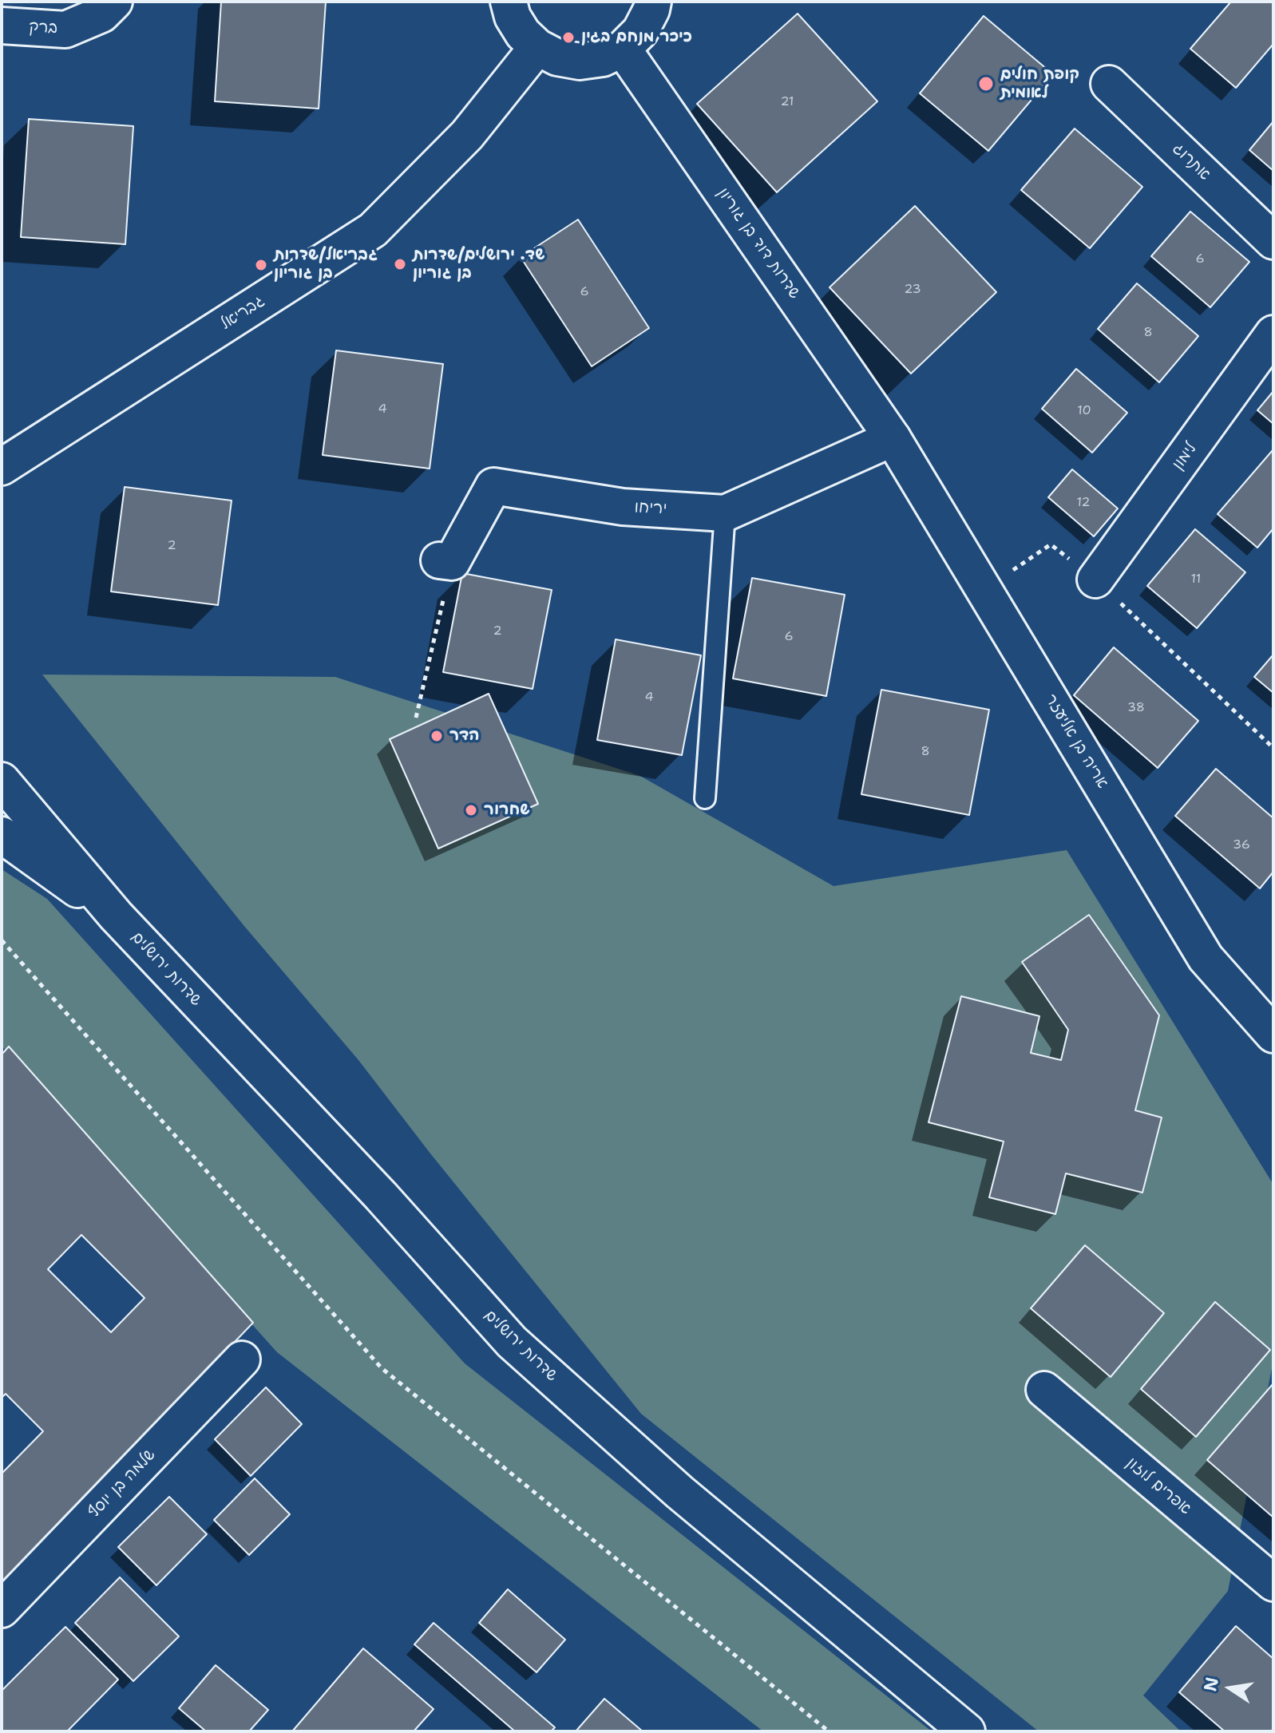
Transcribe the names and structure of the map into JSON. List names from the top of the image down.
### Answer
{
  "streets": {
    "street": [
      "ברק",
      "אתרוג",
      "שדרות דוד בן גוריון",
      "גבריאל",
      "לימון",
      "יריחו",
      "אריה בן אליעזר",
      "שדרות ירושלים",
      "שלמה בן יוסף",
      "אפרים לוזון"
    ]
  },
  "crossings": [
    ["שדרות דוד בן גוריון", "יריחו"],
    ["שדרות דוד בן גוריון", "אריה בן אליעזר"],
    ["יריחו", "אריה בן אליעזר"]
  ],
  "places": [
    "כיכר מנחם בגין",
    "קופת חולים לאומית",
    "שד. ירושלים/שדרות בן גוריון",
    "גבריאל/שדרות בן גוריון",
    "הדר",
    "שחרור"
  ],
  "house_numbers": [
    "21",
    "6",
    "23",
    "6",
    "8",
    "4",
    "10",
    "12",
    "2",
    "11",
    "2",
    "6",
    "4",
    "38",
    "8",
    "36"
  ],
  "north": "left"
}
